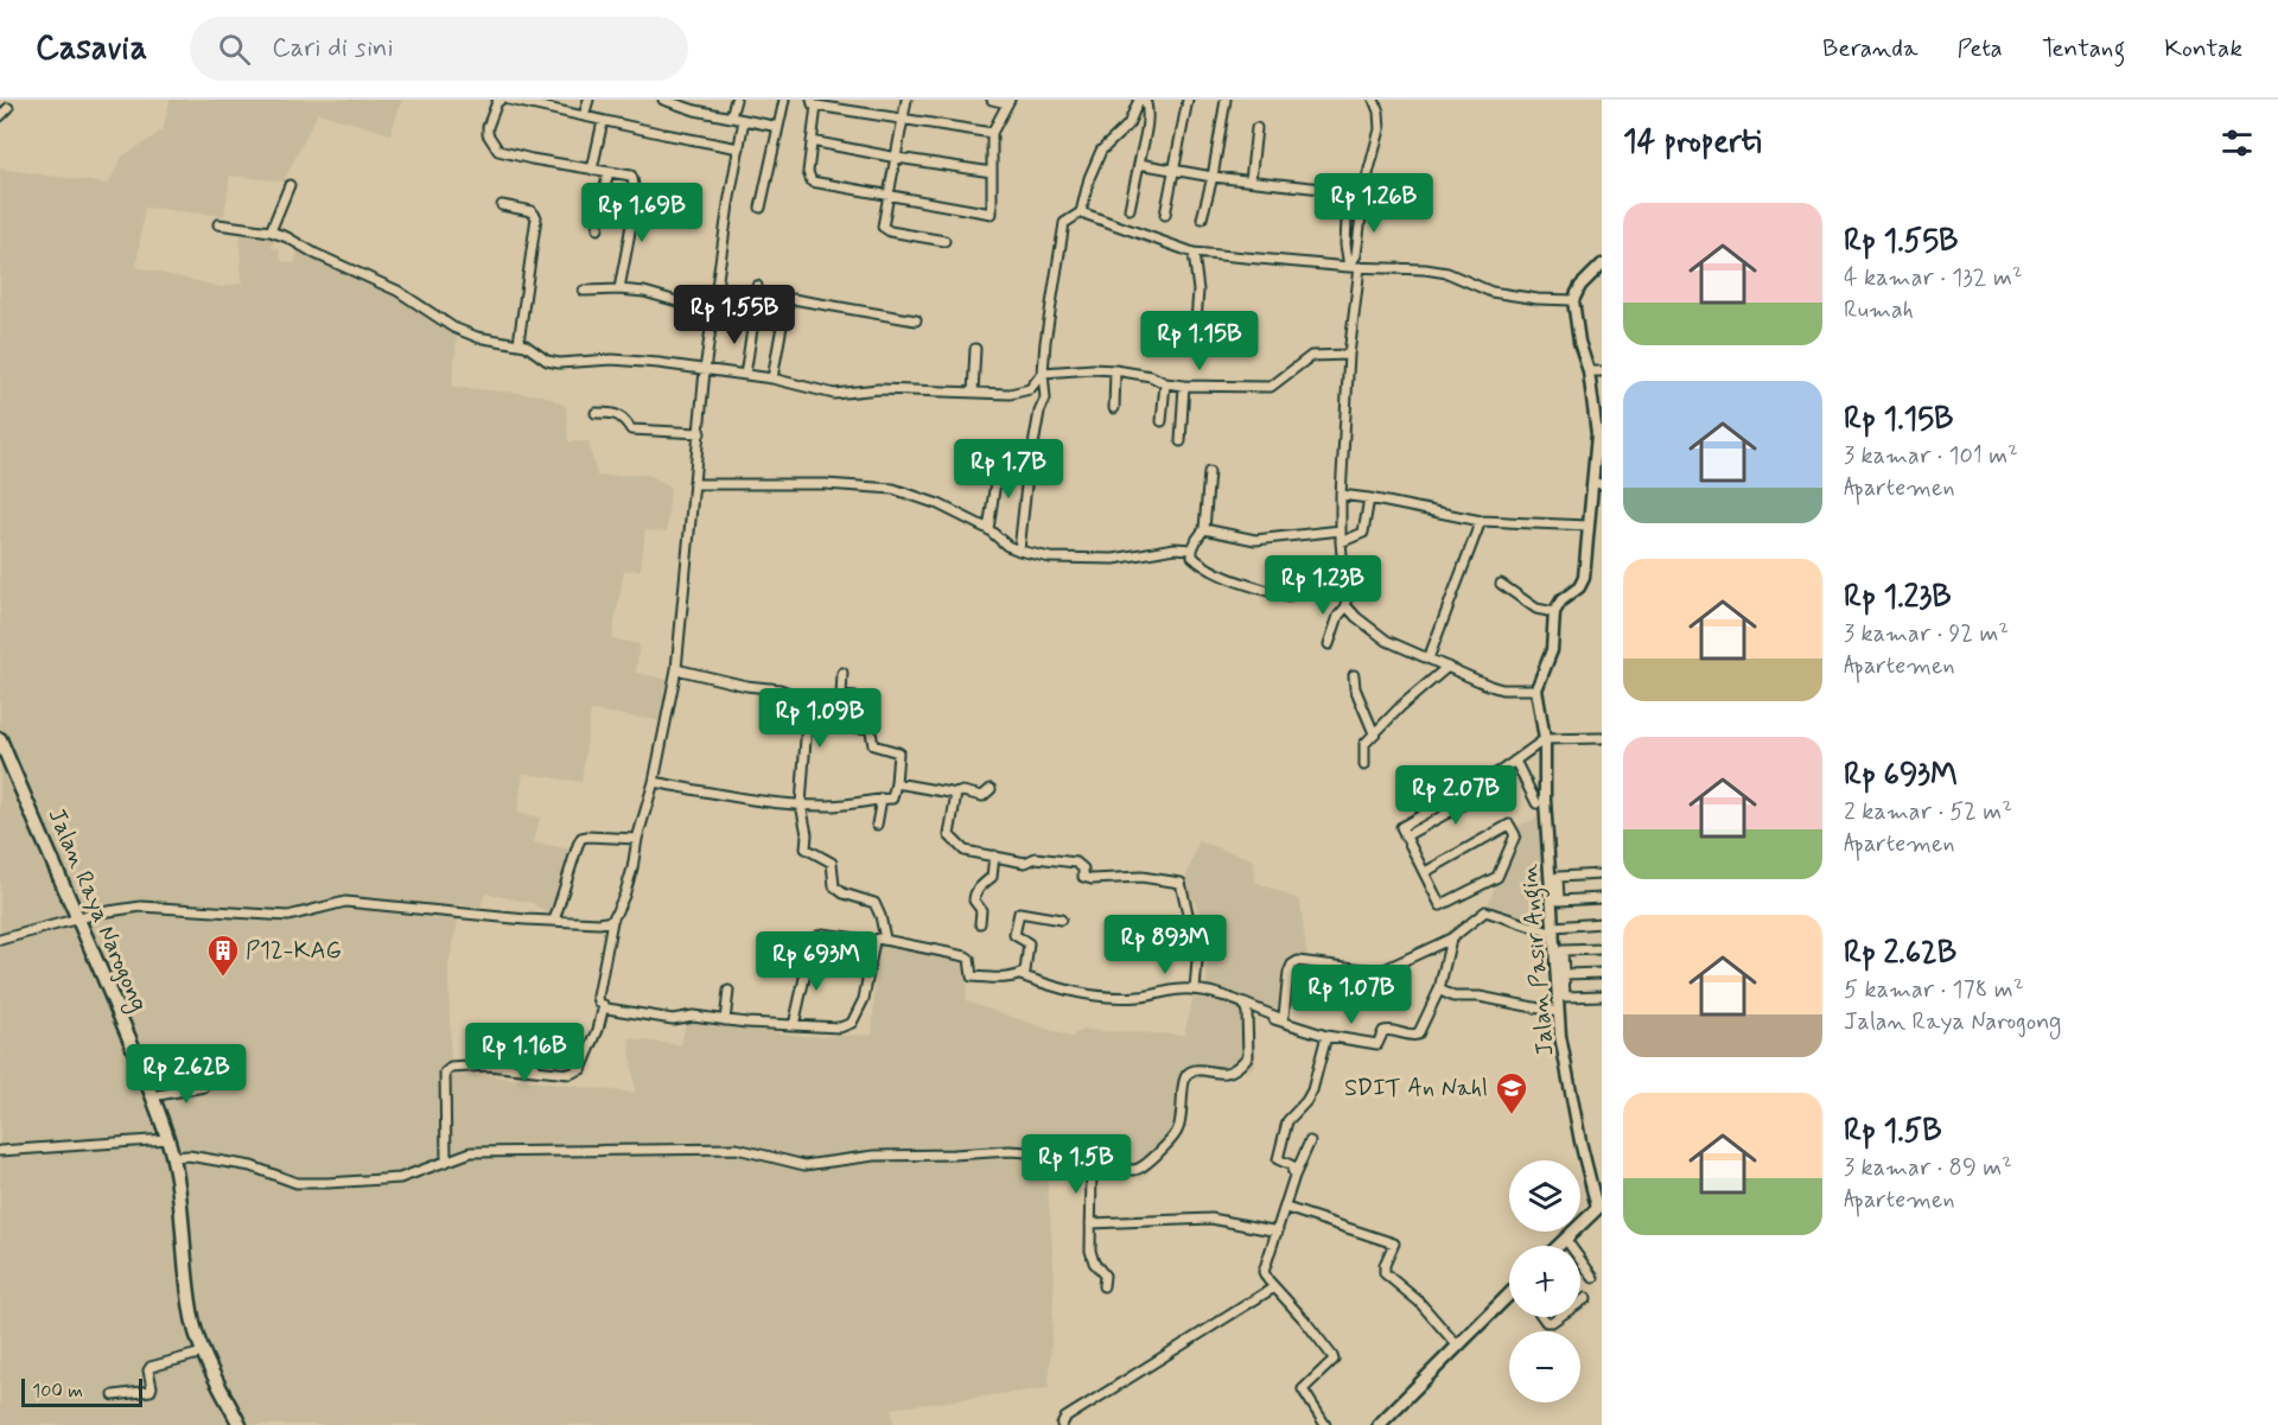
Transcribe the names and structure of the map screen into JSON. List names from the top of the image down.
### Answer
{
  "streets": {
    "main road": ["Jalan Raya Narogong"],
    "street": ["Jalan Pasir Angin"]
  },
  "places": {
    "building": ["P12-KAG"],
    "school or university": ["SDIT An Nahl"]
  },
  "scale_bar": "100 m",
  "page": {
    "header": "Casavia",
    "search": "Cari di sini",
    "nav": [
      "Beranda",
      "Peta",
      "Tentang",
      "Kontak"
    ],
    "heading": "14 properti",
    "price": [
      "Rp 1.26B",
      "Rp 1.69B",
      "Rp 1.55B",
      "Rp 1.15B",
      "Rp 1.7B",
      "Rp 1.23B",
      "Rp 1.09B",
      "Rp 2.07B",
      "Rp 893M",
      "Rp 693M",
      "Rp 1.07B",
      "Rp 1.16B",
      "Rp 2.62B",
      "Rp 1.5B"
    ],
    "list": [
      {
        "name": "Rp 1.55B",
        "note": "4 kamar · 132 m² · Rumah"
      },
      {
        "name": "Rp 1.15B",
        "note": "3 kamar · 101 m² · Apartemen"
      },
      {
        "name": "Rp 1.23B",
        "note": "3 kamar · 92 m² · Apartemen"
      },
      {
        "name": "Rp 693M",
        "note": "2 kamar · 52 m² · Apartemen"
      },
      {
        "name": "Rp 2.62B",
        "note": "5 kamar · 178 m² · Jalan Raya Narogong"
      },
      {
        "name": "Rp 1.5B",
        "note": "3 kamar · 89 m² · Apartemen"
      }
    ],
    "map_buttons": ["+", "−"],
    "scale": "100 m"
  }
}
